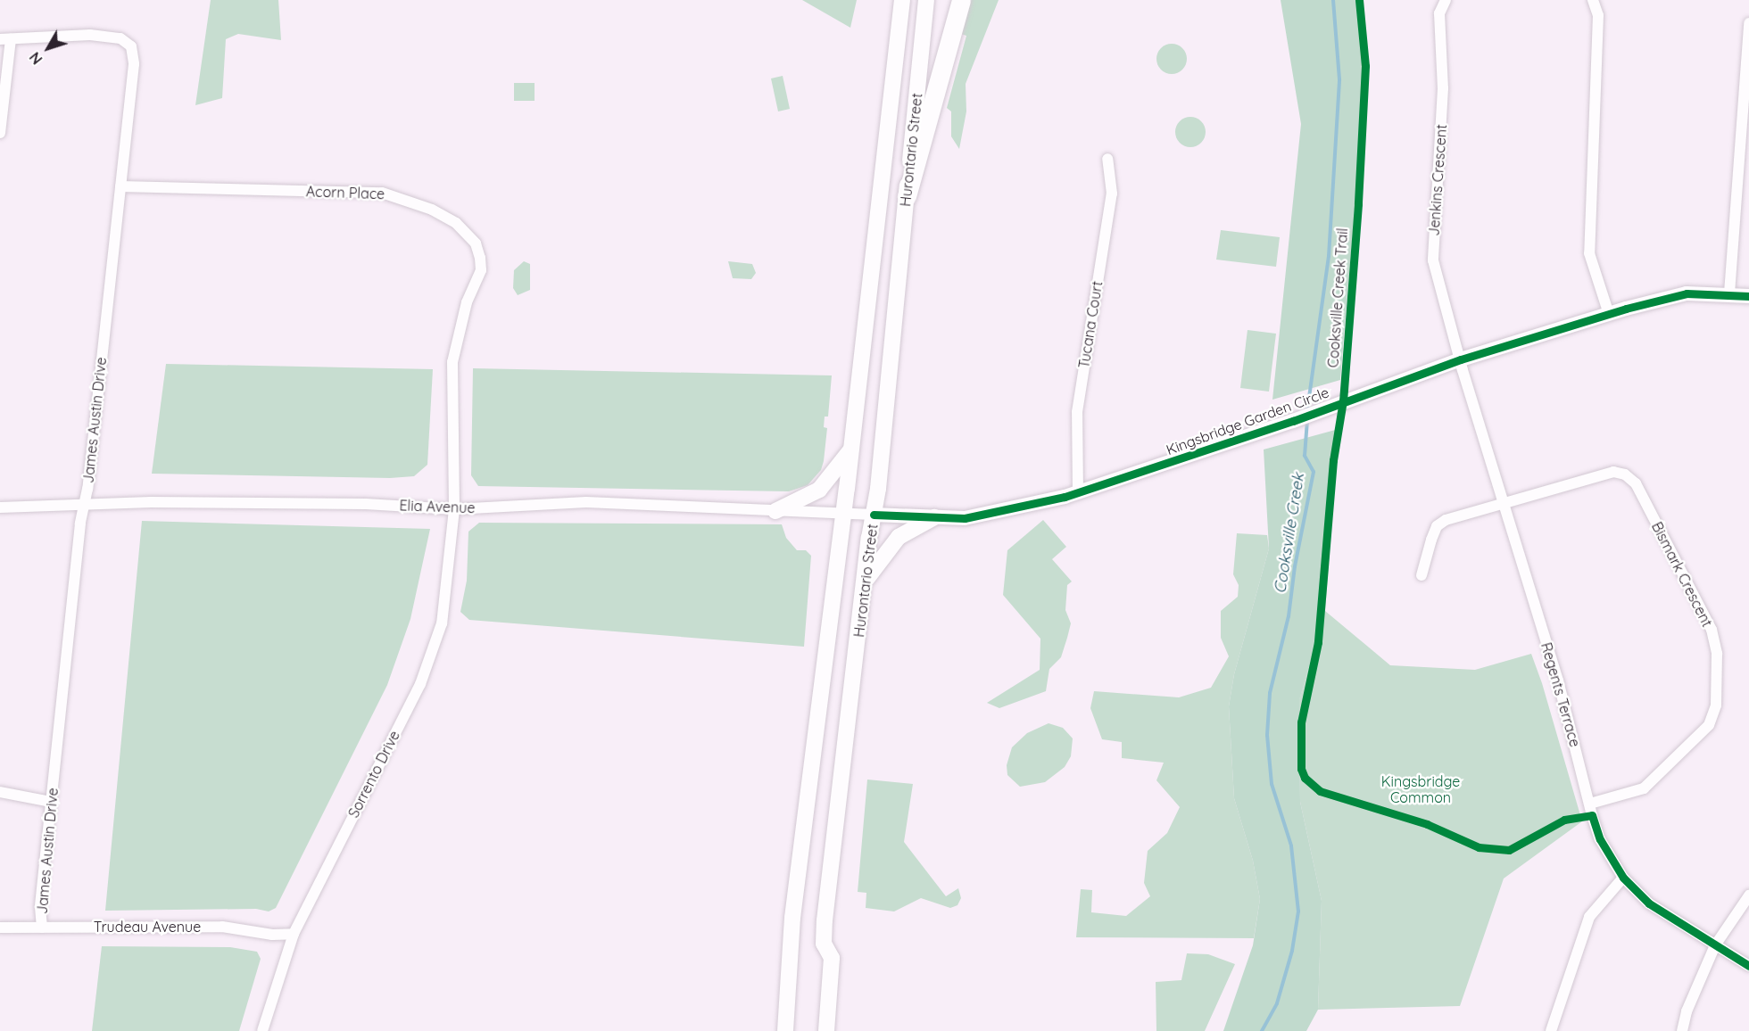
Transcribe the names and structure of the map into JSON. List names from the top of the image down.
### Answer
{
  "streets": {
    "main road": ["Hurontario Street"],
    "street": [
      "Jenkins Crescent",
      "Acorn Place",
      "Tucana Court",
      "James Austin Drive",
      "Kingsbridge Garden Circle",
      "Elia Avenue",
      "Bismark Crescent",
      "Regents Terrace",
      "Sorrento Drive",
      "Trudeau Avenue"
    ],
    "cycle path": ["Cooksville Creek Trail"]
  },
  "crossings": [
    ["Hurontario Street", "Kingsbridge Garden Circle"],
    ["Hurontario Street", "Elia Avenue"],
    ["Jenkins Crescent", "Kingsbridge Garden Circle"],
    ["Jenkins Crescent", "Regents Terrace"],
    ["Acorn Place", "James Austin Drive"],
    ["Acorn Place", "Elia Avenue"],
    ["Acorn Place", "Sorrento Drive"],
    ["Tucana Court", "Kingsbridge Garden Circle"],
    ["James Austin Drive", "Elia Avenue"],
    ["James Austin Drive", "Trudeau Avenue"],
    ["Kingsbridge Garden Circle", "Elia Avenue"],
    ["Kingsbridge Garden Circle", "Regents Terrace"],
    ["Elia Avenue", "Sorrento Drive"],
    ["Bismark Crescent", "Regents Terrace"],
    ["Sorrento Drive", "Trudeau Avenue"]
  ],
  "water": ["Cooksville Creek"],
  "parks": ["Kingsbridge Common"],
  "north": "bottom left"
}
